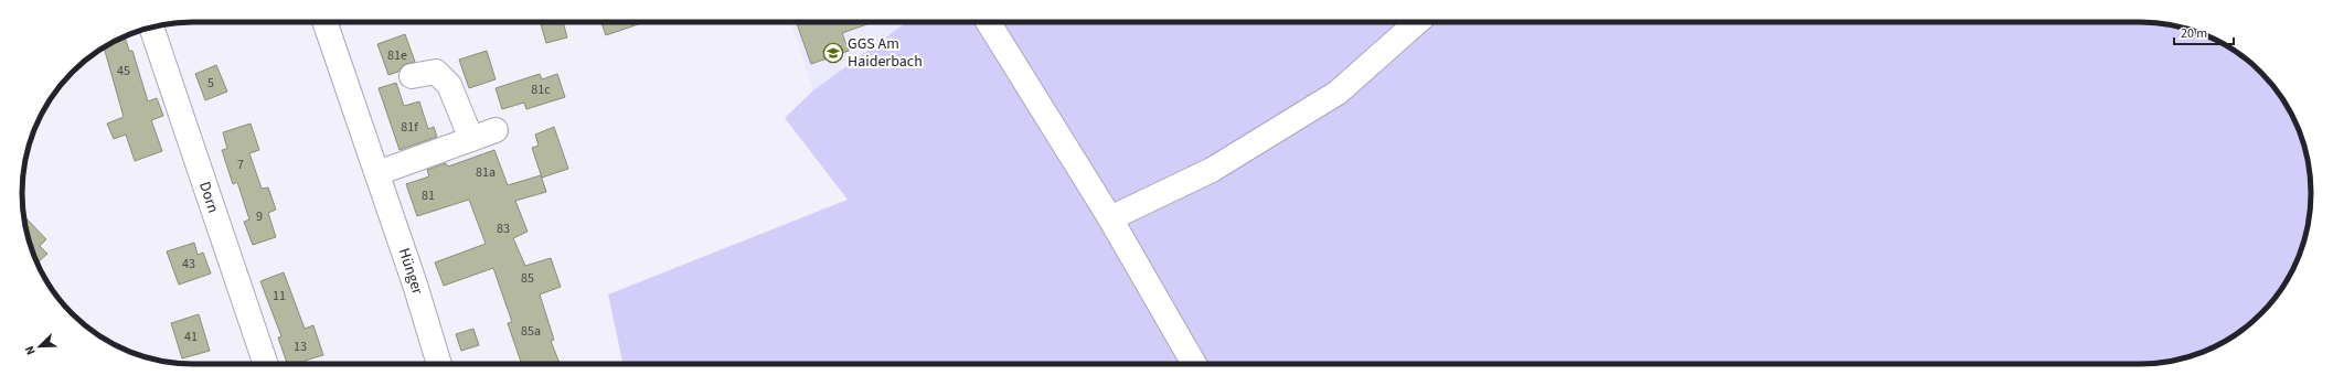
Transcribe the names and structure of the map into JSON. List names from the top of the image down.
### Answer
{
  "streets": {
    "street": ["Dorn", "Hünger"]
  },
  "places": {
    "school or university": ["GGS Am Haiderbach"]
  },
  "house_numbers": [
    "81e",
    "45",
    "5",
    "81c",
    "81f",
    "7",
    "81a",
    "81",
    "9",
    "83",
    "43",
    "85",
    "11",
    "85a",
    "41",
    "13"
  ],
  "scale_bar": "20 m",
  "north": "bottom left"
}
